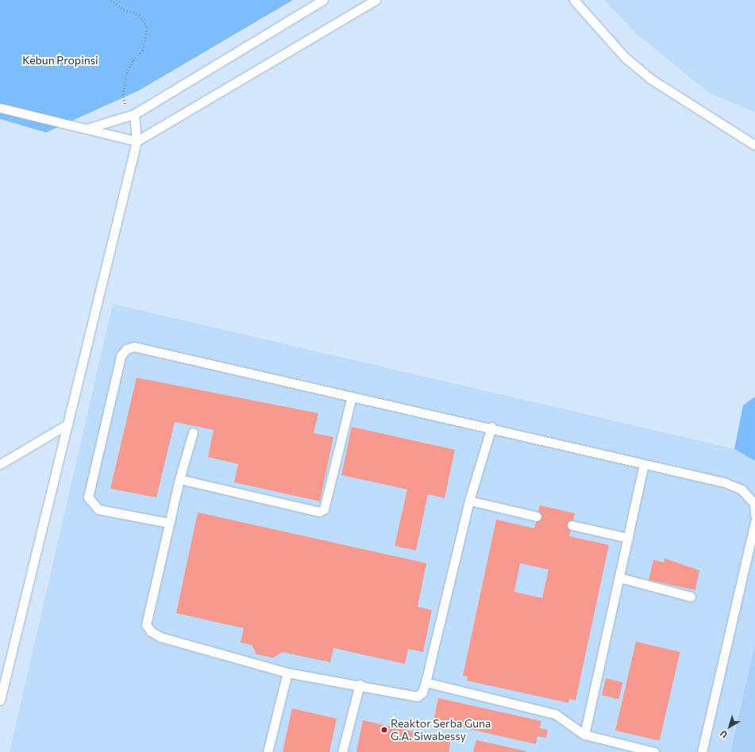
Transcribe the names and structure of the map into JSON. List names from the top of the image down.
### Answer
{
  "parks": ["Kebun Propinsi"],
  "places": ["Reaktor Serba Guna G.A. Siwabessy"],
  "north": "bottom left"
}
